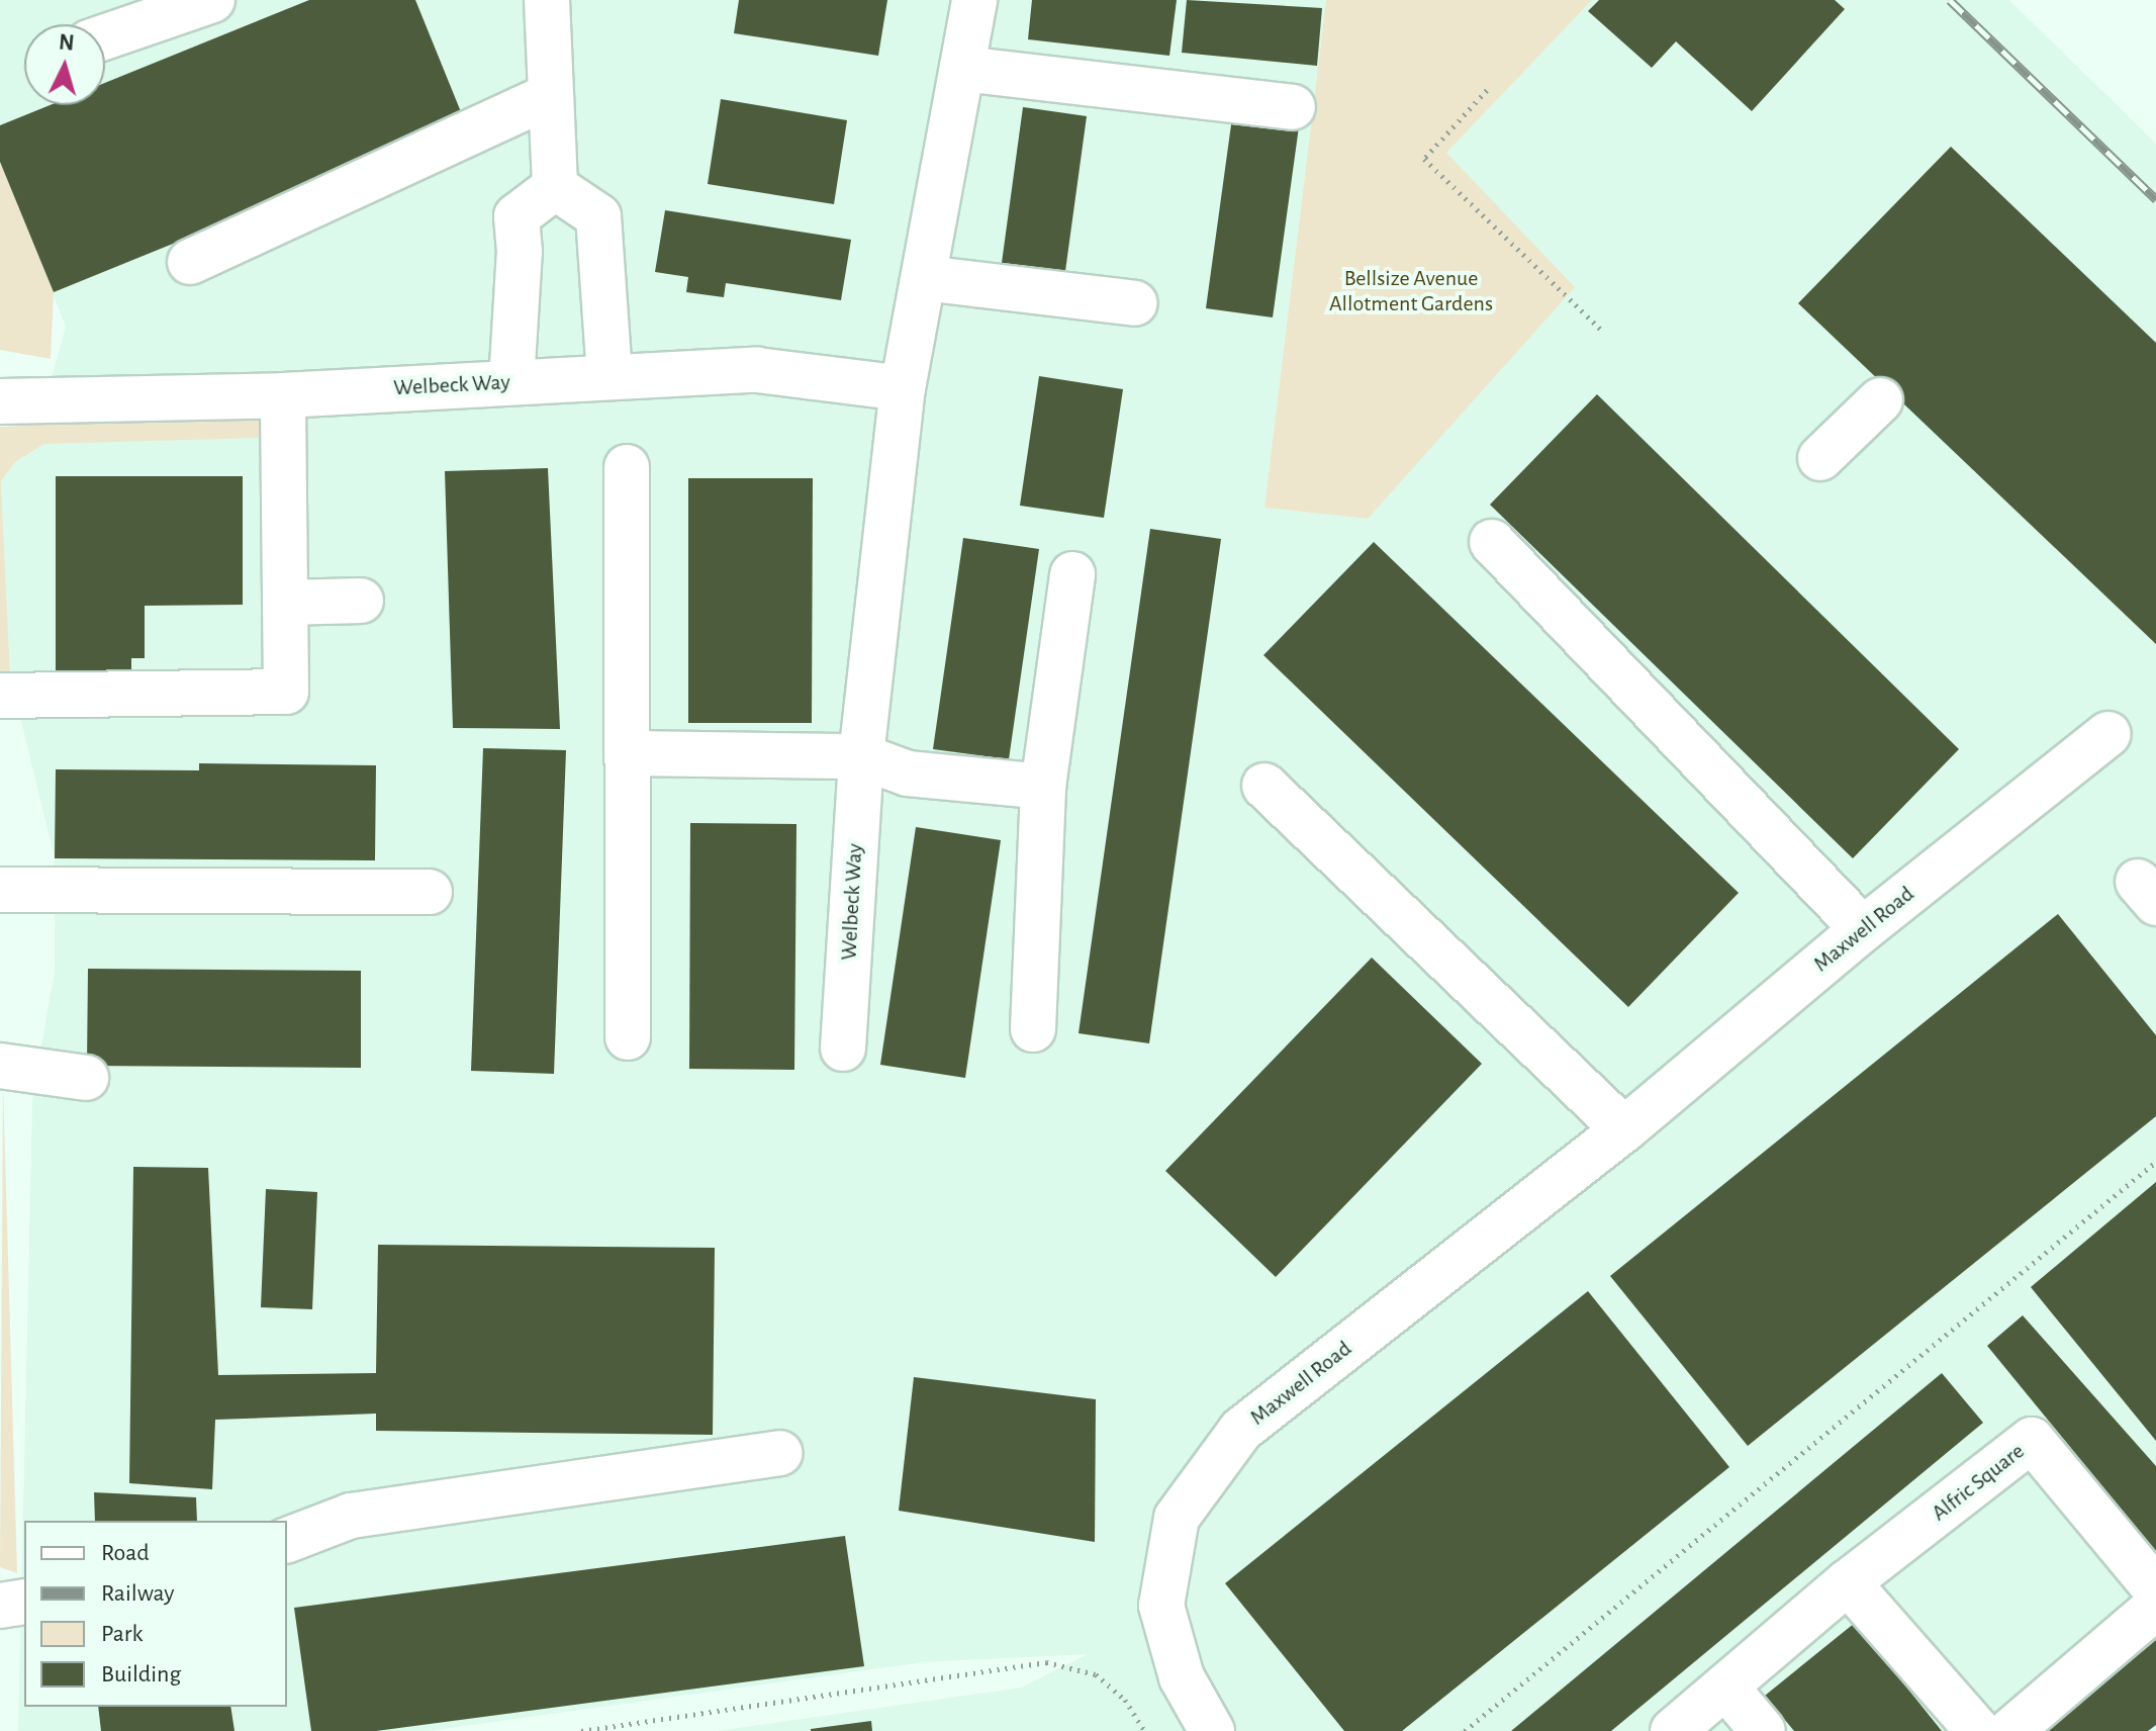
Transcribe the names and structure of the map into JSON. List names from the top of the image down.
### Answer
{
  "streets": {
    "street": ["Welbeck Way", "Maxwell Road", "Alfric Square"]
  },
  "parks": ["Bellsize Avenue Allotment Gardens"],
  "legend": [
    "Road",
    "Railway",
    "Park",
    "Building"
  ],
  "north": "top"
}
